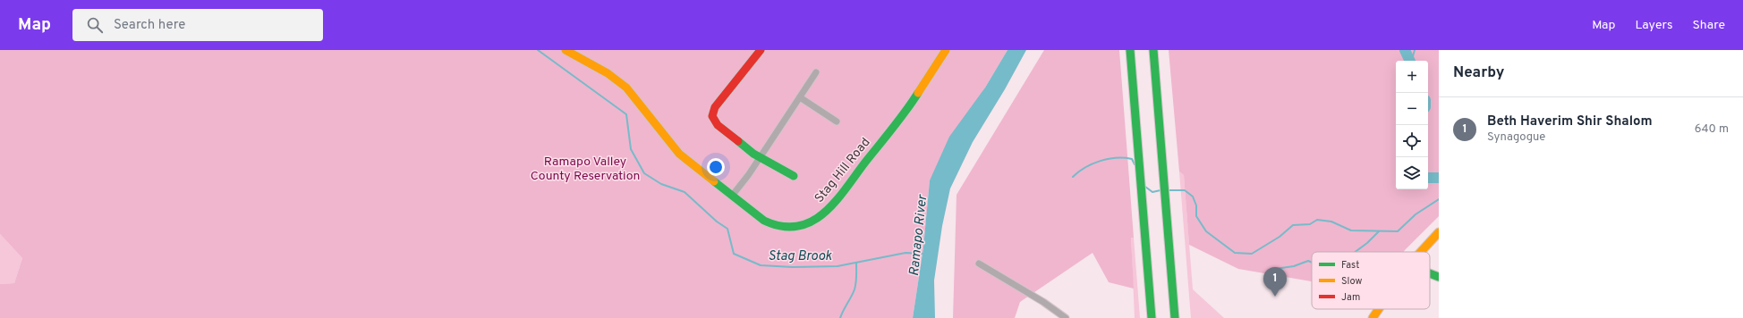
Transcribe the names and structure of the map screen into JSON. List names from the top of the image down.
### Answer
{
  "streets": {
    "main road": ["Stag Hill Road"]
  },
  "water": ["Ramapo River", "Stag Brook"],
  "parks": ["Ramapo Valley County Reservation"],
  "legend": ["Fast", "Slow", "Jam"],
  "page": {
    "header": "Map",
    "search": "Search here",
    "nav": ["Map", "Layers", "Share"],
    "heading": "Nearby",
    "map_buttons": ["+", "−"],
    "list": [
      {
        "mark": "1",
        "name": "Beth Haverim Shir Shalom",
        "note": "Synagogue",
        "value": "640 m"
      }
    ],
    "pins": "1"
  }
}
